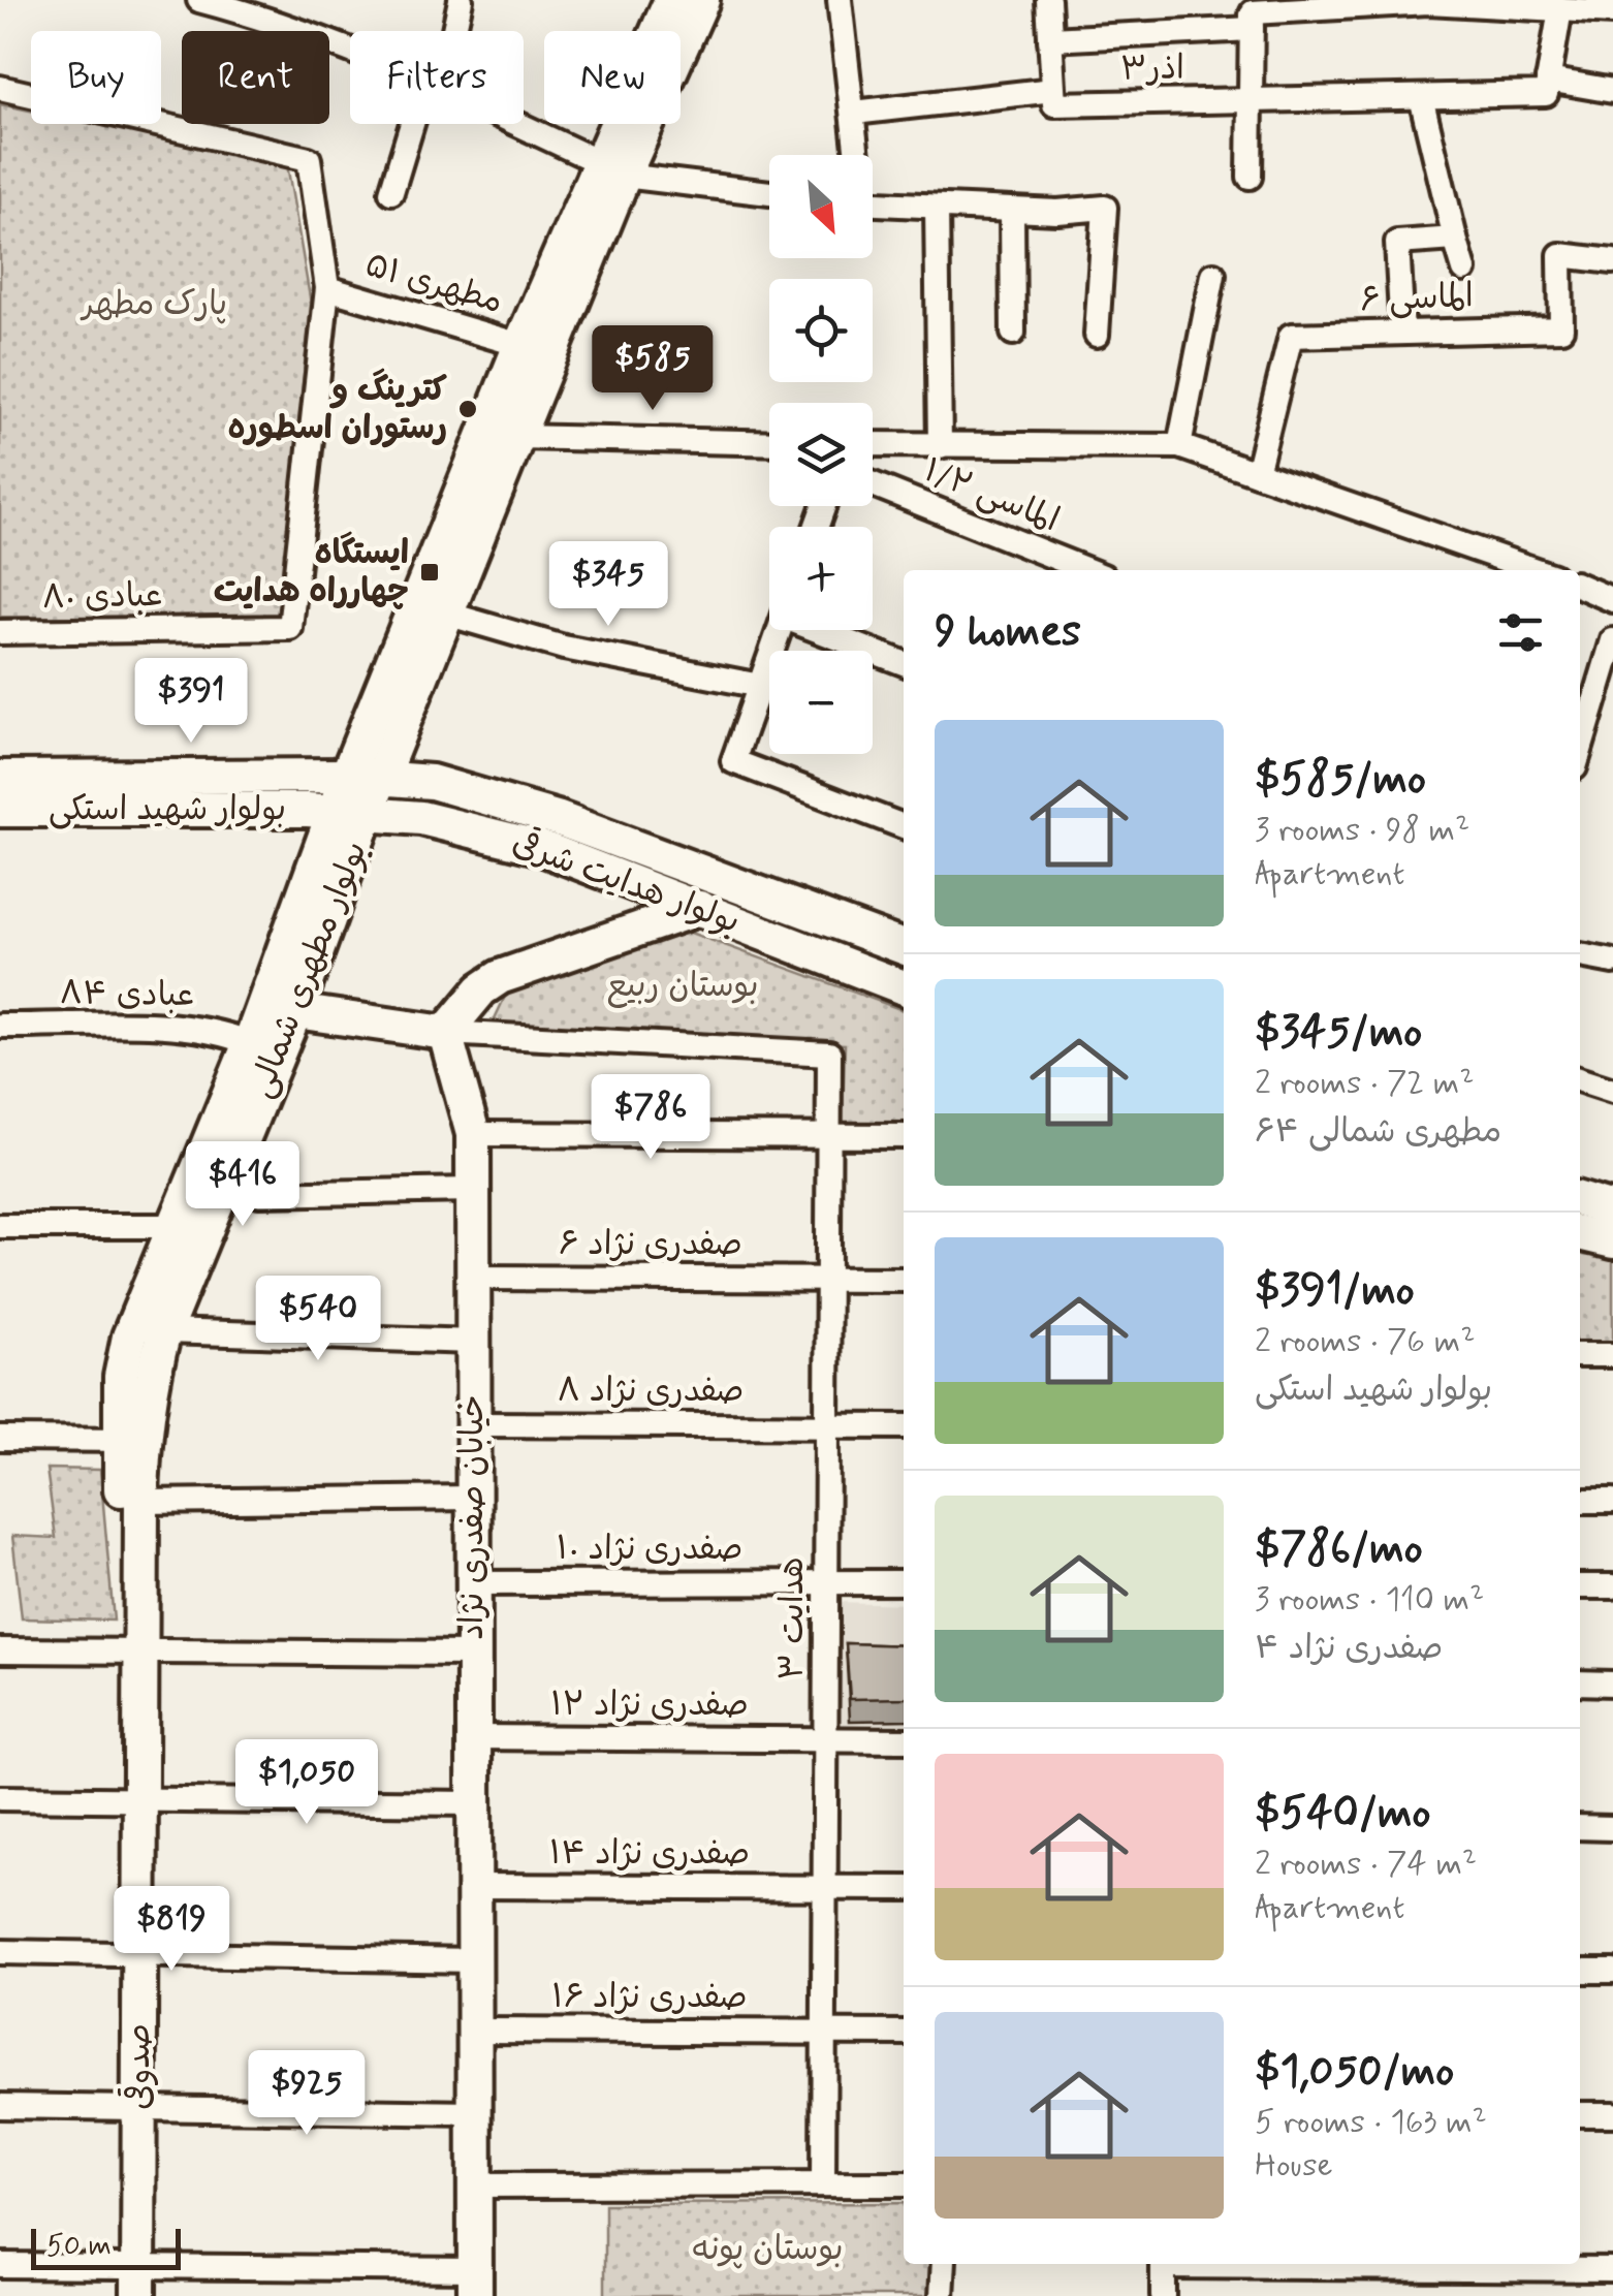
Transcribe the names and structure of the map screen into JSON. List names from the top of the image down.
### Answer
{
  "streets": {
    "street": [
      "اذر۳",
      "مطهری ۵۱",
      "الماسی ۶",
      "الماسی ۱/۲",
      "عبادی ۸۰",
      "بولوار شهید استکی",
      "بولوار هدایت شرقی",
      "بولوار مطهری شمالی",
      "عبادی ۸۴",
      "صفدری نژاد ۶",
      "صفدری نژاد ۸",
      "خیابان صفدری نژاد",
      "صفدری نژاد ۱۰",
      "هدایت ۳",
      "صفدری نژاد ۱۲",
      "صفدری نژاد ۱۴",
      "صفدری نژاد ۱۶",
      "صدوقی"
    ]
  },
  "crossings": [
    ["مطهری ۵۱", "عبادی ۸۰"],
    ["مطهری ۵۱", "بولوار مطهری شمالی"],
    ["بولوار شهید استکی", "بولوار هدایت شرقی"],
    ["بولوار شهید استکی", "بولوار مطهری شمالی"],
    ["بولوار هدایت شرقی", "بولوار مطهری شمالی"],
    ["بولوار مطهری شمالی", "عبادی ۸۴"],
    ["بولوار مطهری شمالی", "صدوقی"],
    ["صفدری نژاد ۶", "خیابان صفدری نژاد"],
    ["صفدری نژاد ۶", "هدایت ۳"],
    ["صفدری نژاد ۸", "خیابان صفدری نژاد"],
    ["صفدری نژاد ۸", "هدایت ۳"],
    ["خیابان صفدری نژاد", "صفدری نژاد ۱۰"],
    ["خیابان صفدری نژاد", "هدایت ۳"],
    ["خیابان صفدری نژاد", "صفدری نژاد ۱۲"],
    ["خیابان صفدری نژاد", "صفدری نژاد ۱۴"],
    ["خیابان صفدری نژاد", "صفدری نژاد ۱۶"],
    ["صفدری نژاد ۱۰", "هدایت ۳"],
    ["هدایت ۳", "صفدری نژاد ۱۲"],
    ["هدایت ۳", "صفدری نژاد ۱۴"],
    ["هدایت ۳", "صفدری نژاد ۱۶"]
  ],
  "parks": ["پارک مطهر", "بوستان ربیع", "بوستان پونه"],
  "places": {
    "other": ["کترینگ و رستوران اسطوره"],
    "transit": ["ایستگاه چهارراه هدایت"]
  },
  "scale_bar": "50 m",
  "north": "bottom right",
  "page": {
    "chip": [
      "Buy",
      "Rent",
      "Filters",
      "New"
    ],
    "map_buttons": ["+", "−"],
    "price": [
      "$585",
      "$345",
      "$391",
      "$786",
      "$416",
      "$540",
      "$1,050",
      "$819",
      "$925"
    ],
    "heading": "9 homes",
    "list": [
      {
        "name": "$585/mo",
        "note": "3 rooms · 98 m² · Apartment"
      },
      {
        "name": "$345/mo",
        "note": "2 rooms · 72 m² · مطهری شمالی ۶۴"
      },
      {
        "name": "$391/mo",
        "note": "2 rooms · 76 m² · بولوار شهید استکی"
      },
      {
        "name": "$786/mo",
        "note": "3 rooms · 110 m² · صفدری نژاد ۴"
      },
      {
        "name": "$540/mo",
        "note": "2 rooms · 74 m² · Apartment"
      },
      {
        "name": "$1,050/mo",
        "note": "5 rooms · 163 m² · House"
      }
    ],
    "scale": "50 m"
  }
}
